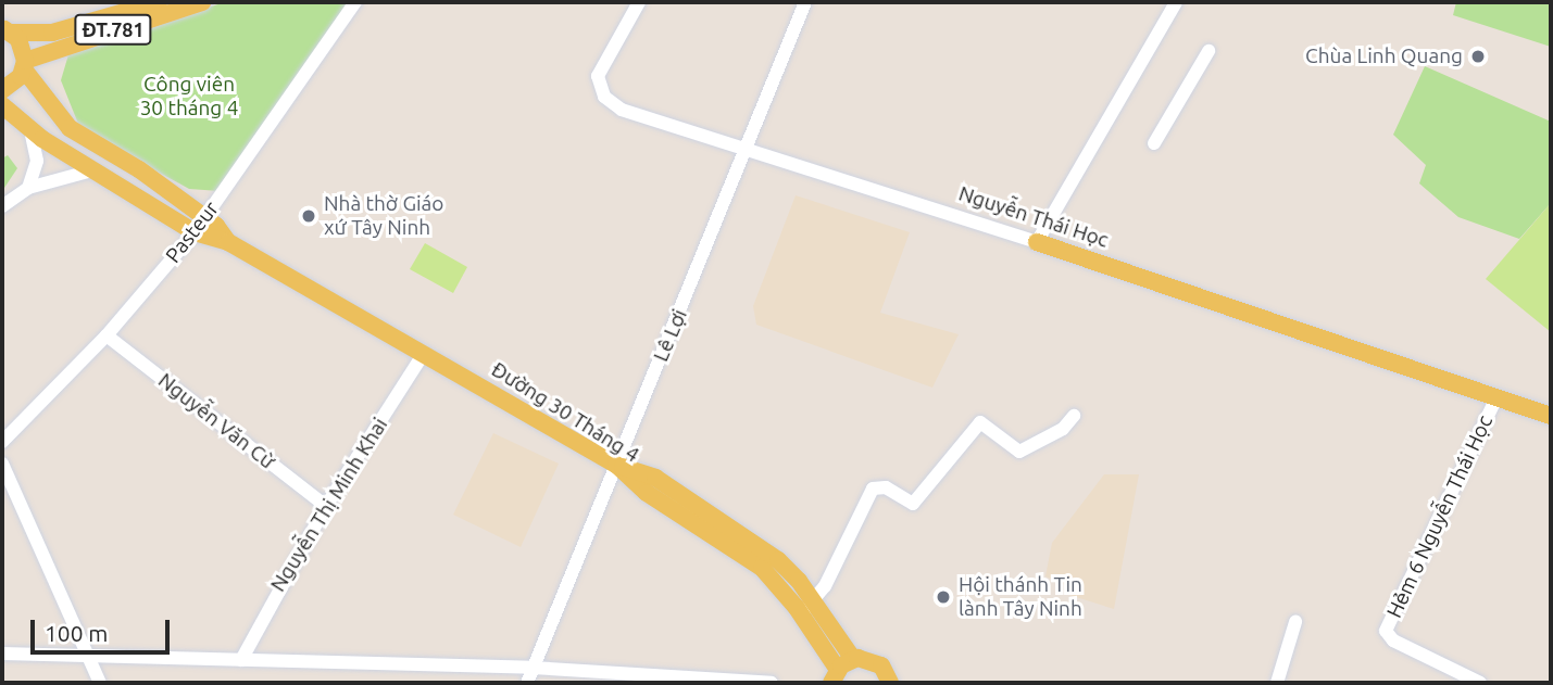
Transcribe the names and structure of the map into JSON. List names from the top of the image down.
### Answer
{
  "streets": {
    "main road": ["ĐT.781", "Nguyễn Thái Học", "Đường 30 Tháng 4"],
    "street": [
      "Pasteur",
      "Lê Lợi",
      "Nguyễn Văn Cừ",
      "Nguyễn Thị Minh Khai",
      "Hẻm 6 Nguyễn Thái Học"
    ]
  },
  "crossings": [
    ["ĐT.781", "Đường 30 Tháng 4"],
    ["Nguyễn Thái Học", "Lê Lợi"],
    ["Nguyễn Thái Học", "Hẻm 6 Nguyễn Thái Học"],
    ["Pasteur", "Đường 30 Tháng 4"],
    ["Pasteur", "Nguyễn Văn Cừ"],
    ["Lê Lợi", "Đường 30 Tháng 4"],
    ["Đường 30 Tháng 4", "Nguyễn Thị Minh Khai"],
    ["Nguyễn Văn Cừ", "Nguyễn Thị Minh Khai"]
  ],
  "parks": ["Công viên 30 tháng 4"],
  "places": ["Chùa Linh Quang", "Nhà thờ Giáo xứ Tây Ninh", "Hội thánh Tin lành Tây Ninh"],
  "scale_bar": "100 m"
}
